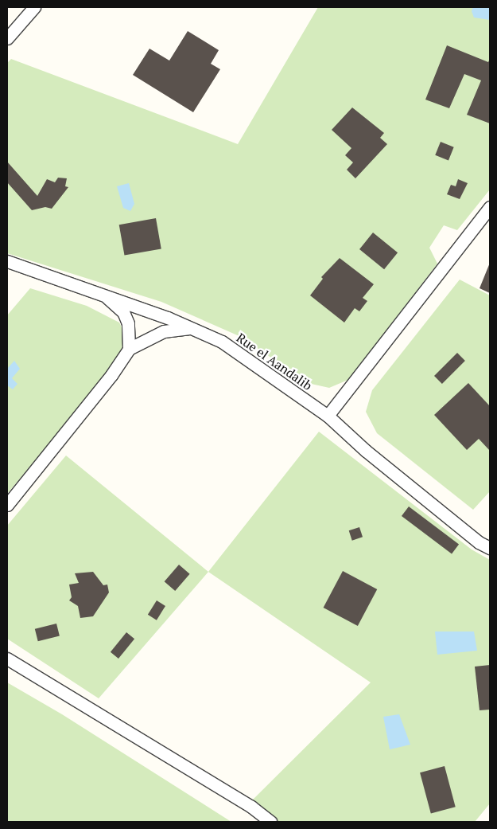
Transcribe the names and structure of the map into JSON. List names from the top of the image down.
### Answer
{
  "streets": {
    "street": ["Rue el Aandalib"]
  }
}
